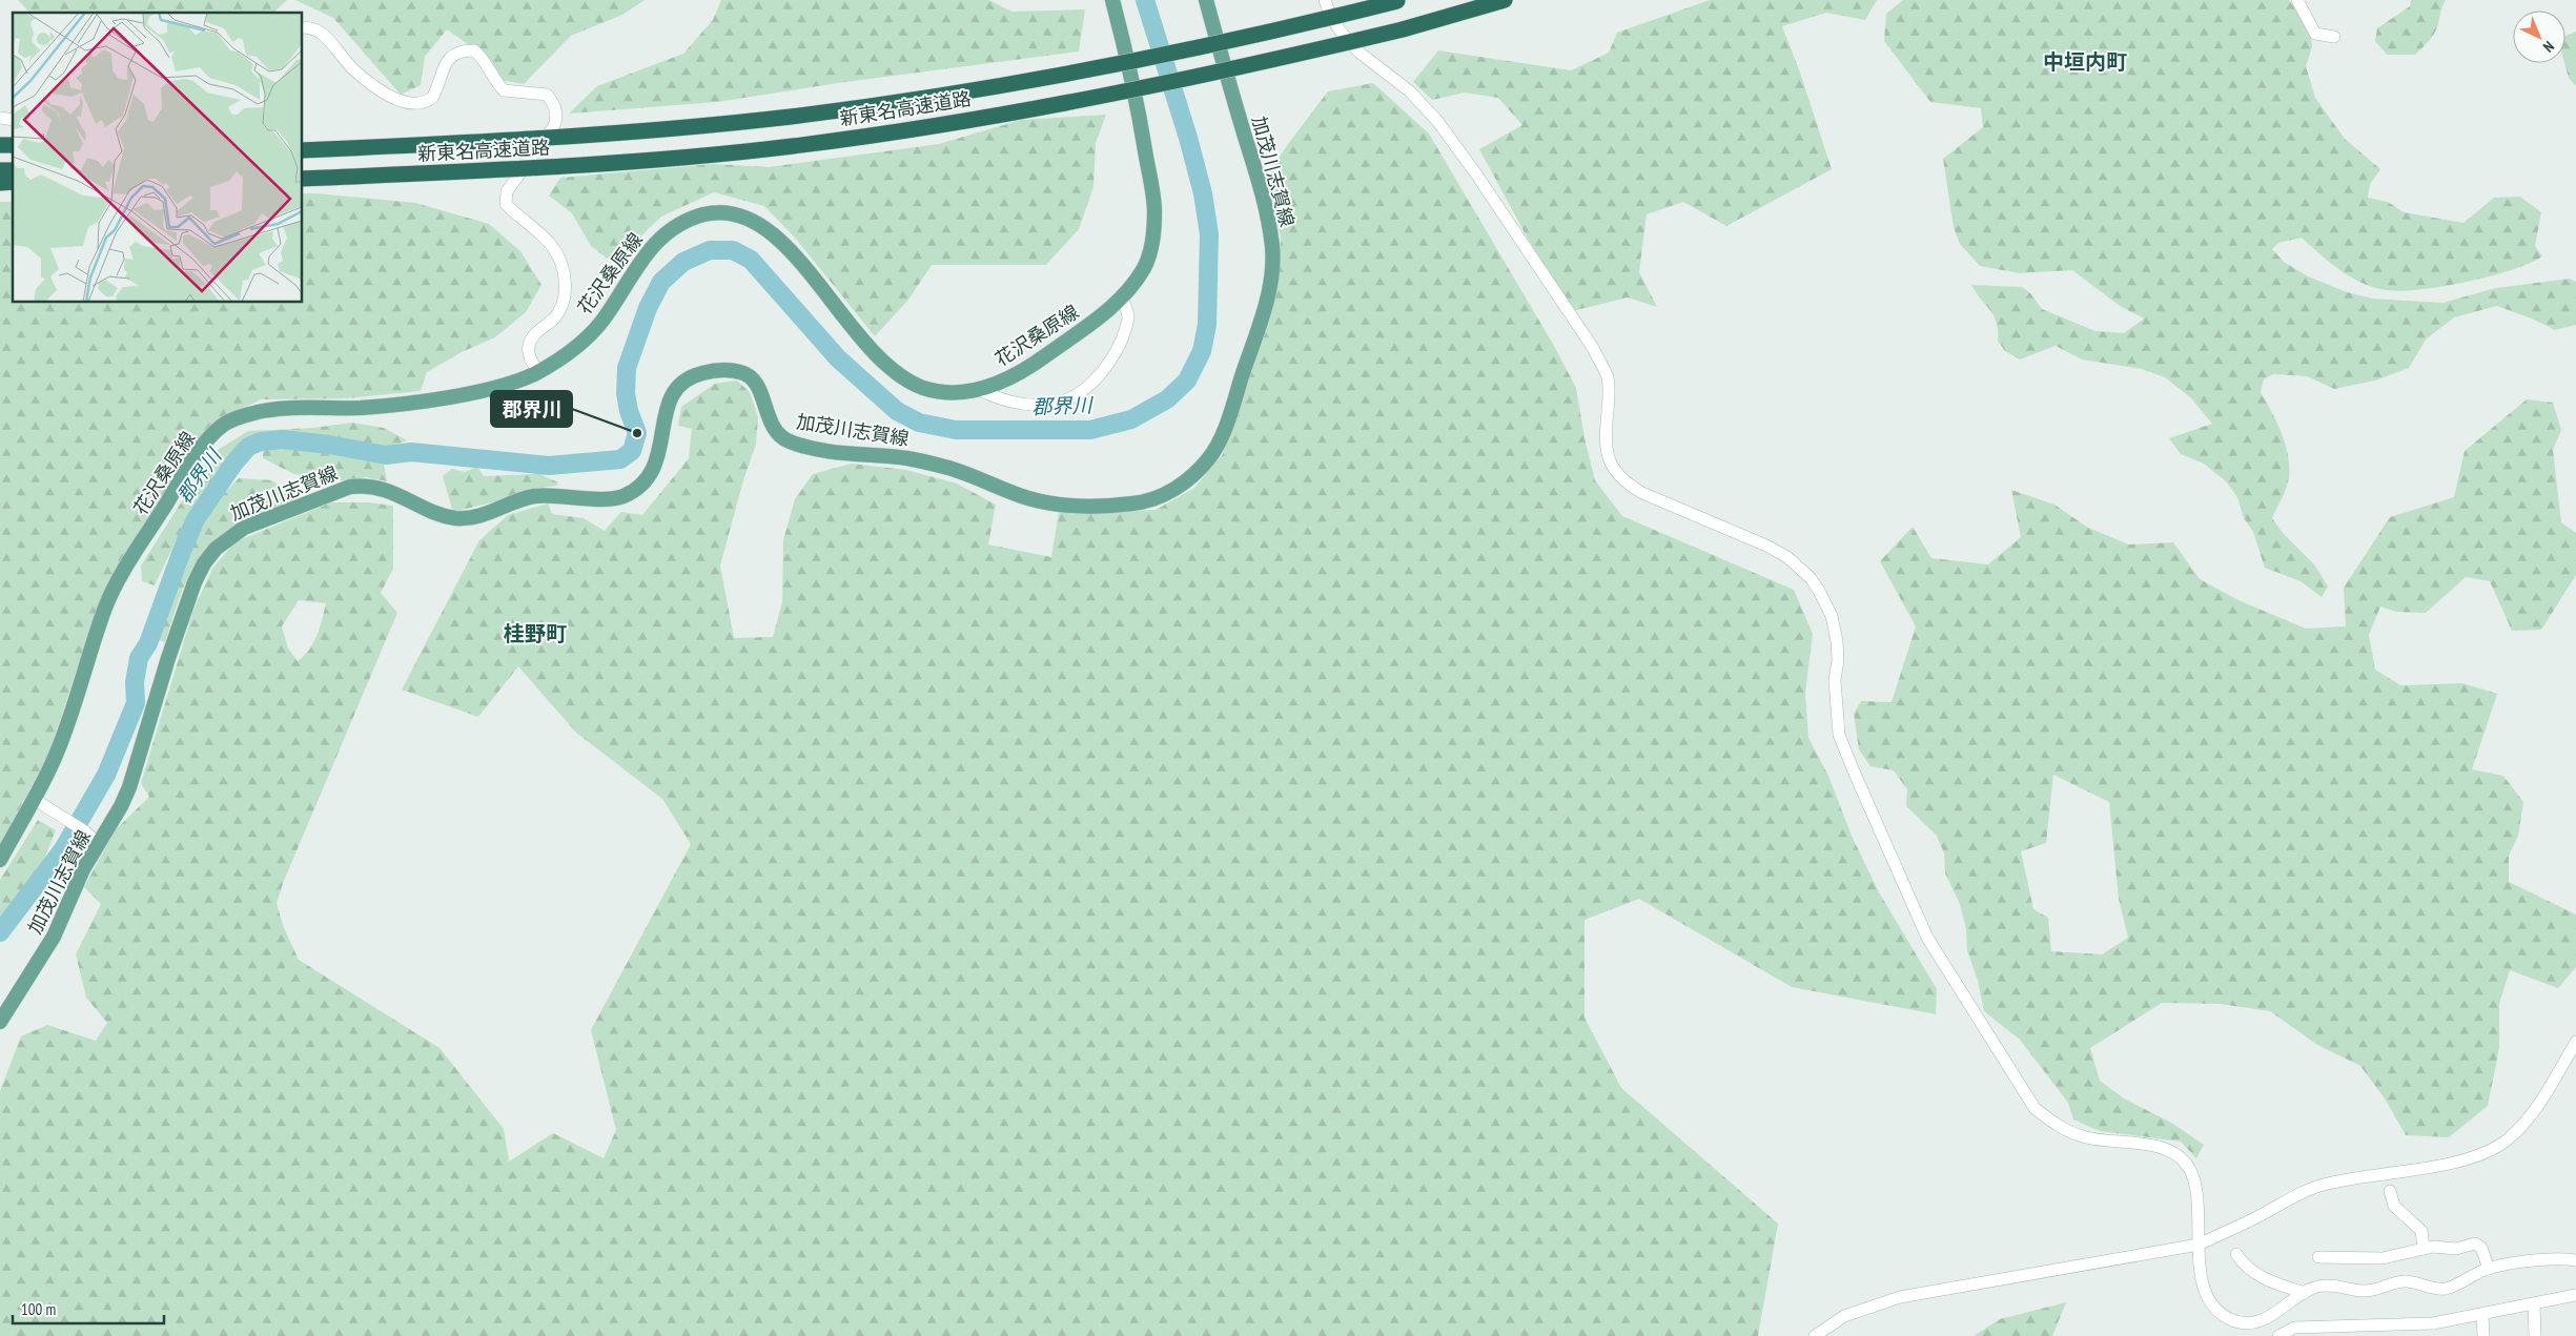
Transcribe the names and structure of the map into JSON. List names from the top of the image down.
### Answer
{
  "streets": {
    "highway": ["新東名高速道路"],
    "main road": ["加茂川志賀線", "花沢桑原線"]
  },
  "districts": ["中垣内町", "桂野町"],
  "water": ["郡界川"],
  "places": ["郡界川"],
  "scale_bar": "100 m",
  "north": "bottom right"
}
